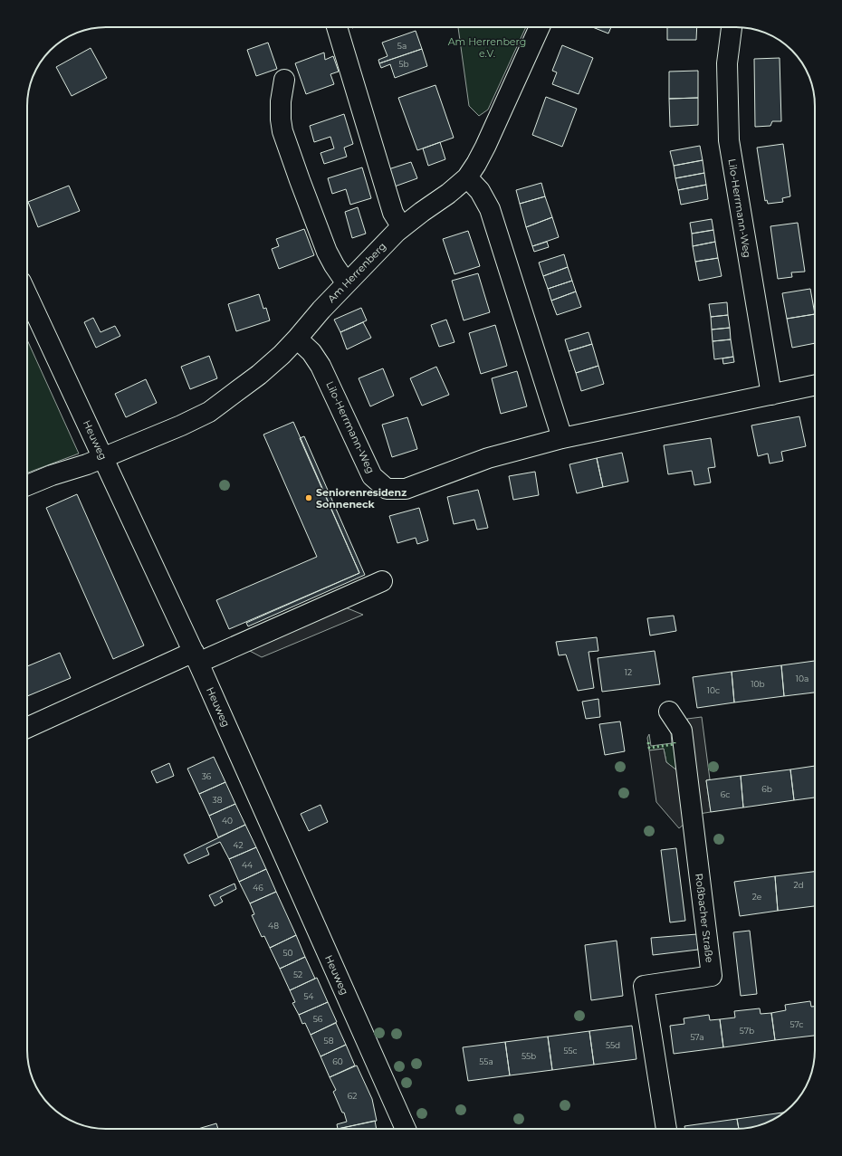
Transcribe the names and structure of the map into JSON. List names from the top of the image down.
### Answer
{
  "streets": {
    "street": [
      "Lilo-Herrmann-Weg",
      "Am Herrenberg",
      "Heuweg",
      "Roßbacher Straße"
    ]
  },
  "crossings": [
    ["Lilo-Herrmann-Weg", "Am Herrenberg"],
    ["Am Herrenberg", "Heuweg"]
  ],
  "parks": ["Am Herrenberg e.V."],
  "places": ["Seniorenresidenz Sonneneck"],
  "house_numbers": [
    "5a",
    "5b",
    "12",
    "10a",
    "10b",
    "10c",
    "36",
    "6b",
    "6c",
    "38",
    "40",
    "42",
    "44",
    "2d",
    "46",
    "2e",
    "48",
    "50",
    "52",
    "54",
    "56",
    "57c",
    "57b",
    "57a",
    "58",
    "55d",
    "55c",
    "55b",
    "60",
    "55a",
    "62"
  ]
}
